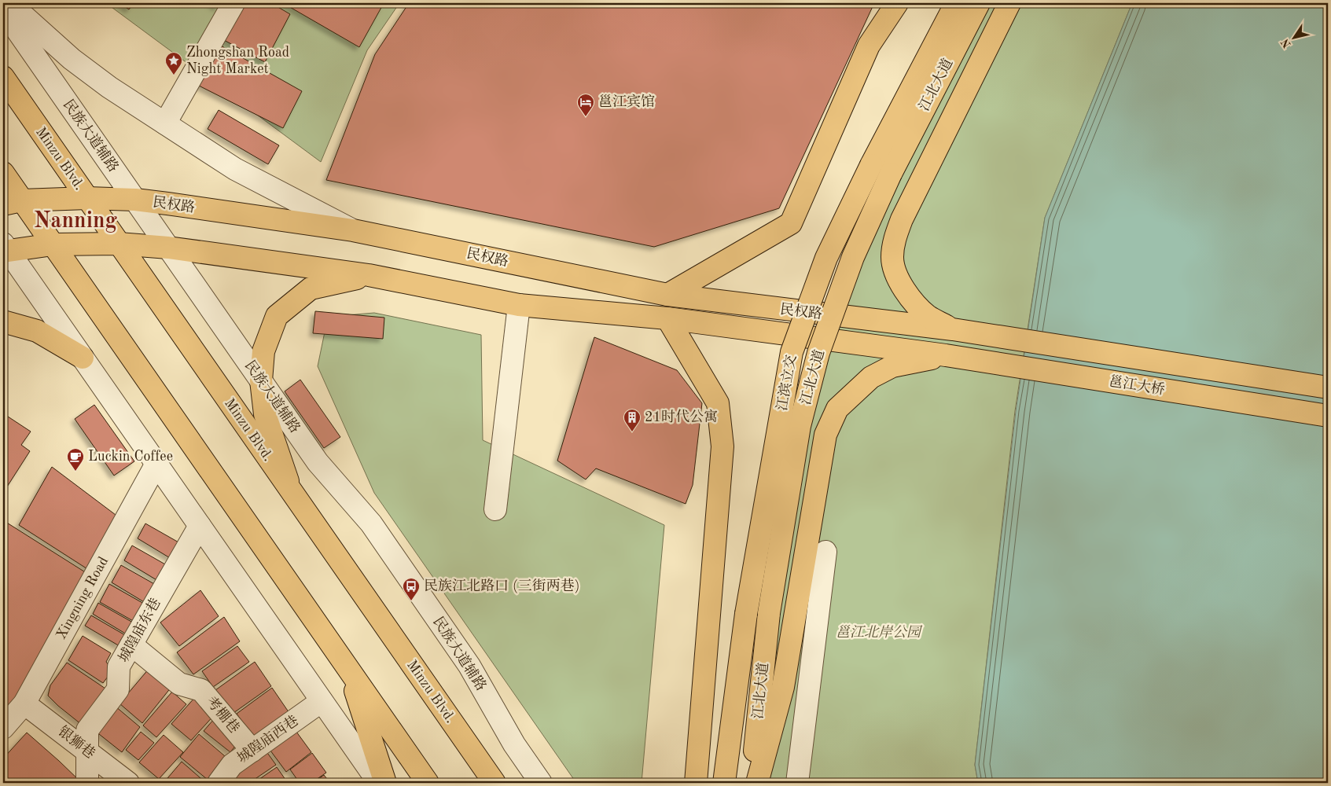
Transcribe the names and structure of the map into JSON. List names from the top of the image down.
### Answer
{
  "streets": {
    "main road": [
      "江北大道",
      "Minzu Blvd.",
      "民权路",
      "江滨立交",
      "邕江大桥"
    ],
    "street": [
      "民族大道辅路",
      "Xingning Road",
      "城隍庙东巷",
      "考棚巷",
      "城隍庙西巷",
      "银狮巷"
    ]
  },
  "crossings": [
    ["江北大道", "江滨立交"],
    ["民族大道辅路", "民权路"],
    ["Minzu Blvd.", "民权路"],
    ["民权路", "邕江大桥"],
    ["Xingning Road", "银狮巷"],
    ["城隍庙东巷", "考棚巷"],
    ["城隍庙东巷", "银狮巷"],
    ["考棚巷", "城隍庙西巷"]
  ],
  "districts": ["Nanning"],
  "parks": ["邕江北岸公园"],
  "places": {
    "place": ["Zhongshan Road Night Market"],
    "hotel": ["邕江宾馆"],
    "building": ["21时代公寓"],
    "cafe": ["Luckin Coffee"],
    "bus stop": ["民族江北路口 (三街两巷)"]
  },
  "north": "bottom left"
}
